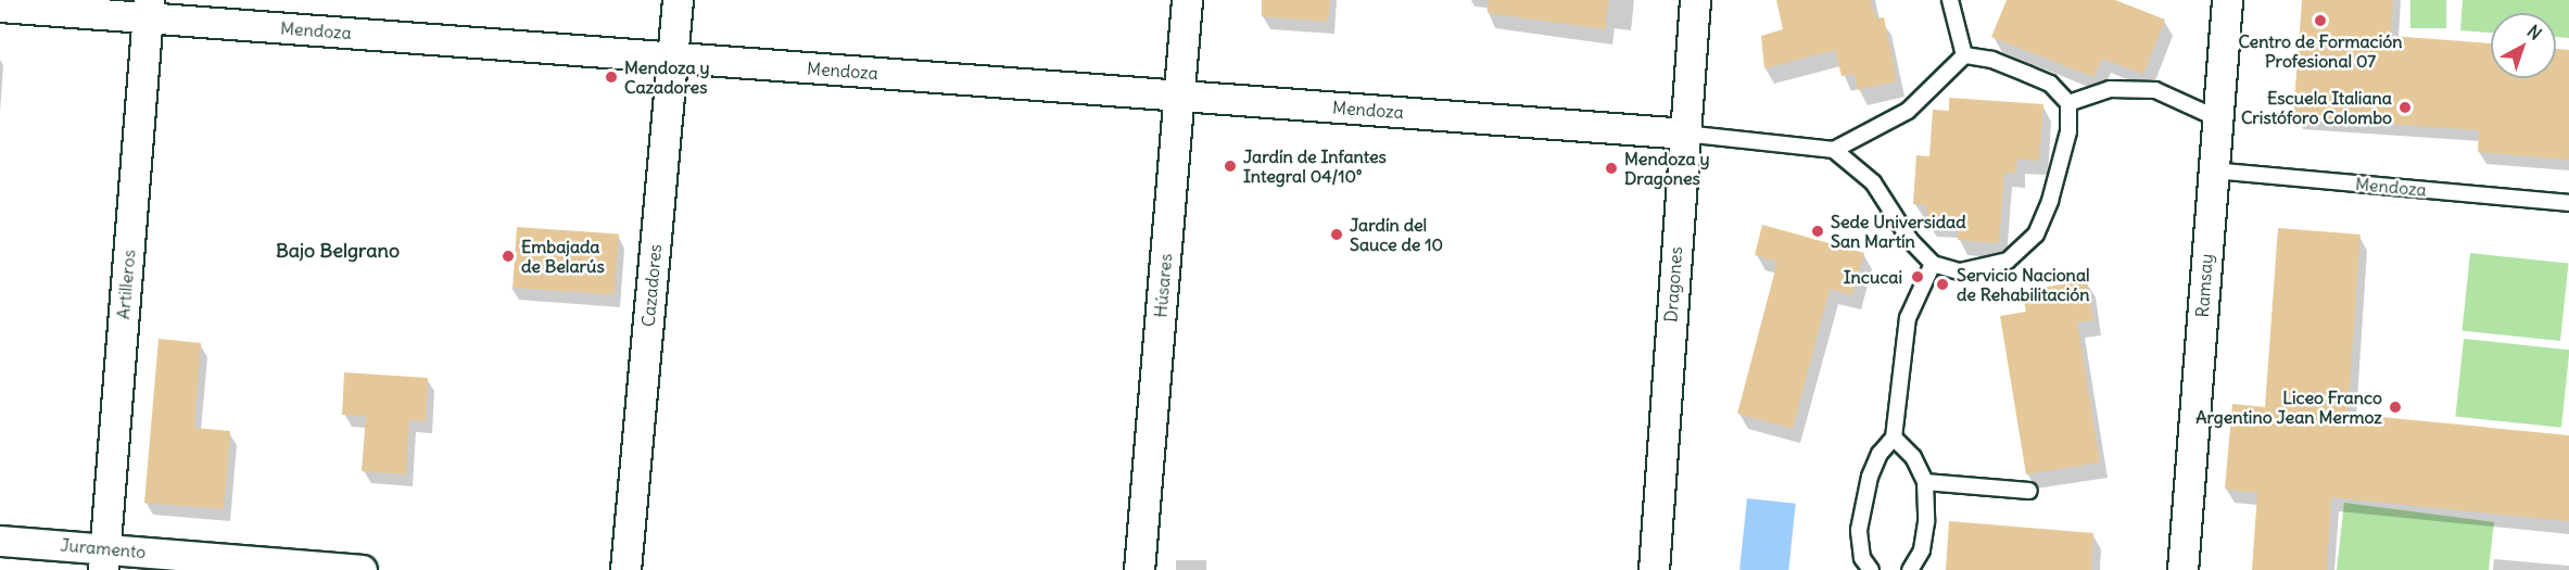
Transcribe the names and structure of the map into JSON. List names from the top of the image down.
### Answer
{
  "streets": {
    "street": [
      "Mendoza",
      "Artilleros",
      "Dragones",
      "Cazadores",
      "Húsares",
      "Ramsay",
      "Juramento"
    ]
  },
  "crossings": [
    ["Mendoza", "Artilleros"],
    ["Mendoza", "Dragones"],
    ["Mendoza", "Cazadores"],
    ["Mendoza", "Húsares"],
    ["Mendoza", "Ramsay"],
    ["Artilleros", "Juramento"]
  ],
  "districts": ["Bajo Belgrano"],
  "places": [
    "Centro de Formación Profesional 07",
    "Mendoza y Cazadores",
    "Escuela Italiana Cristóforo Colombo",
    "Jardín de Infantes Integral 04/10°",
    "Mendoza y Dragones",
    "Sede Universidad San Martín",
    "Jardín del Sauce de 10",
    "Embajada de Belarús",
    "Incucai",
    "Servicio Nacional de Rehabilitación",
    "Liceo Franco Argentino Jean Mermoz"
  ],
  "north": "top right"
}
